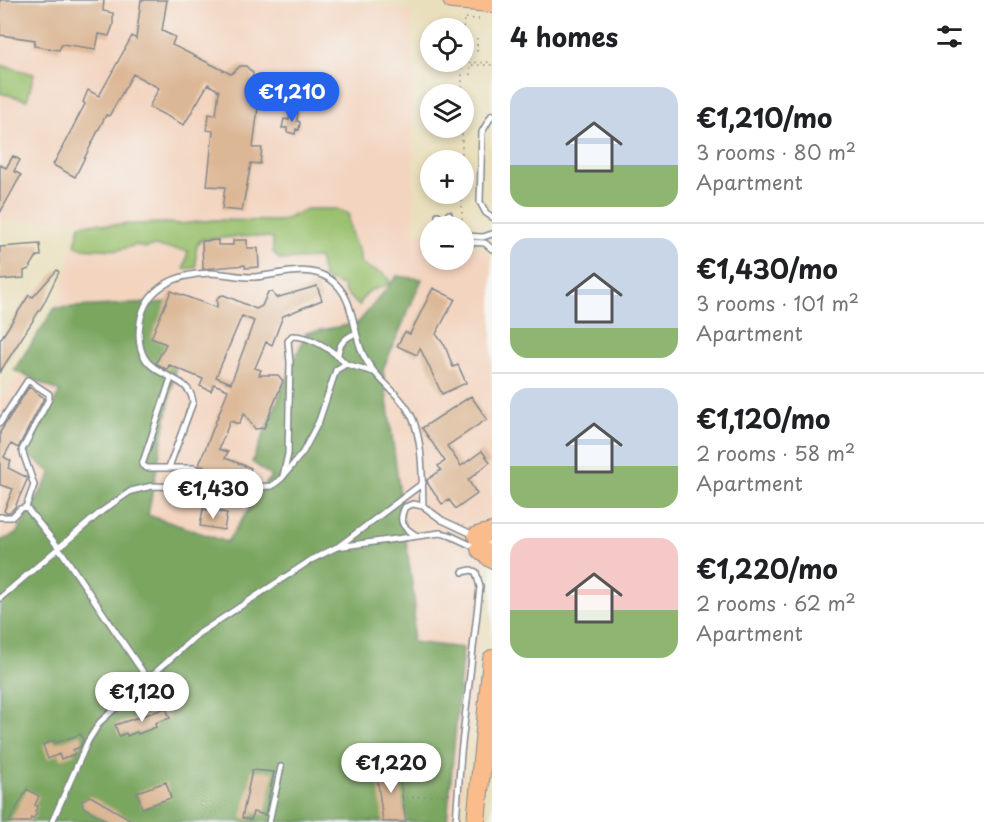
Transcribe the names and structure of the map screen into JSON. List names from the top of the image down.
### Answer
{
  "page": {
    "heading": "4 homes",
    "map_buttons": ["+", "−"],
    "price": [
      "€1,210",
      "€1,430",
      "€1,120",
      "€1,220"
    ],
    "list": [
      {
        "name": "€1,210/mo",
        "note": "3 rooms · 80 m² · Apartment"
      },
      {
        "name": "€1,430/mo",
        "note": "3 rooms · 101 m² · Apartment"
      },
      {
        "name": "€1,120/mo",
        "note": "2 rooms · 58 m² · Apartment"
      },
      {
        "name": "€1,220/mo",
        "note": "2 rooms · 62 m² · Apartment"
      }
    ]
  }
}
